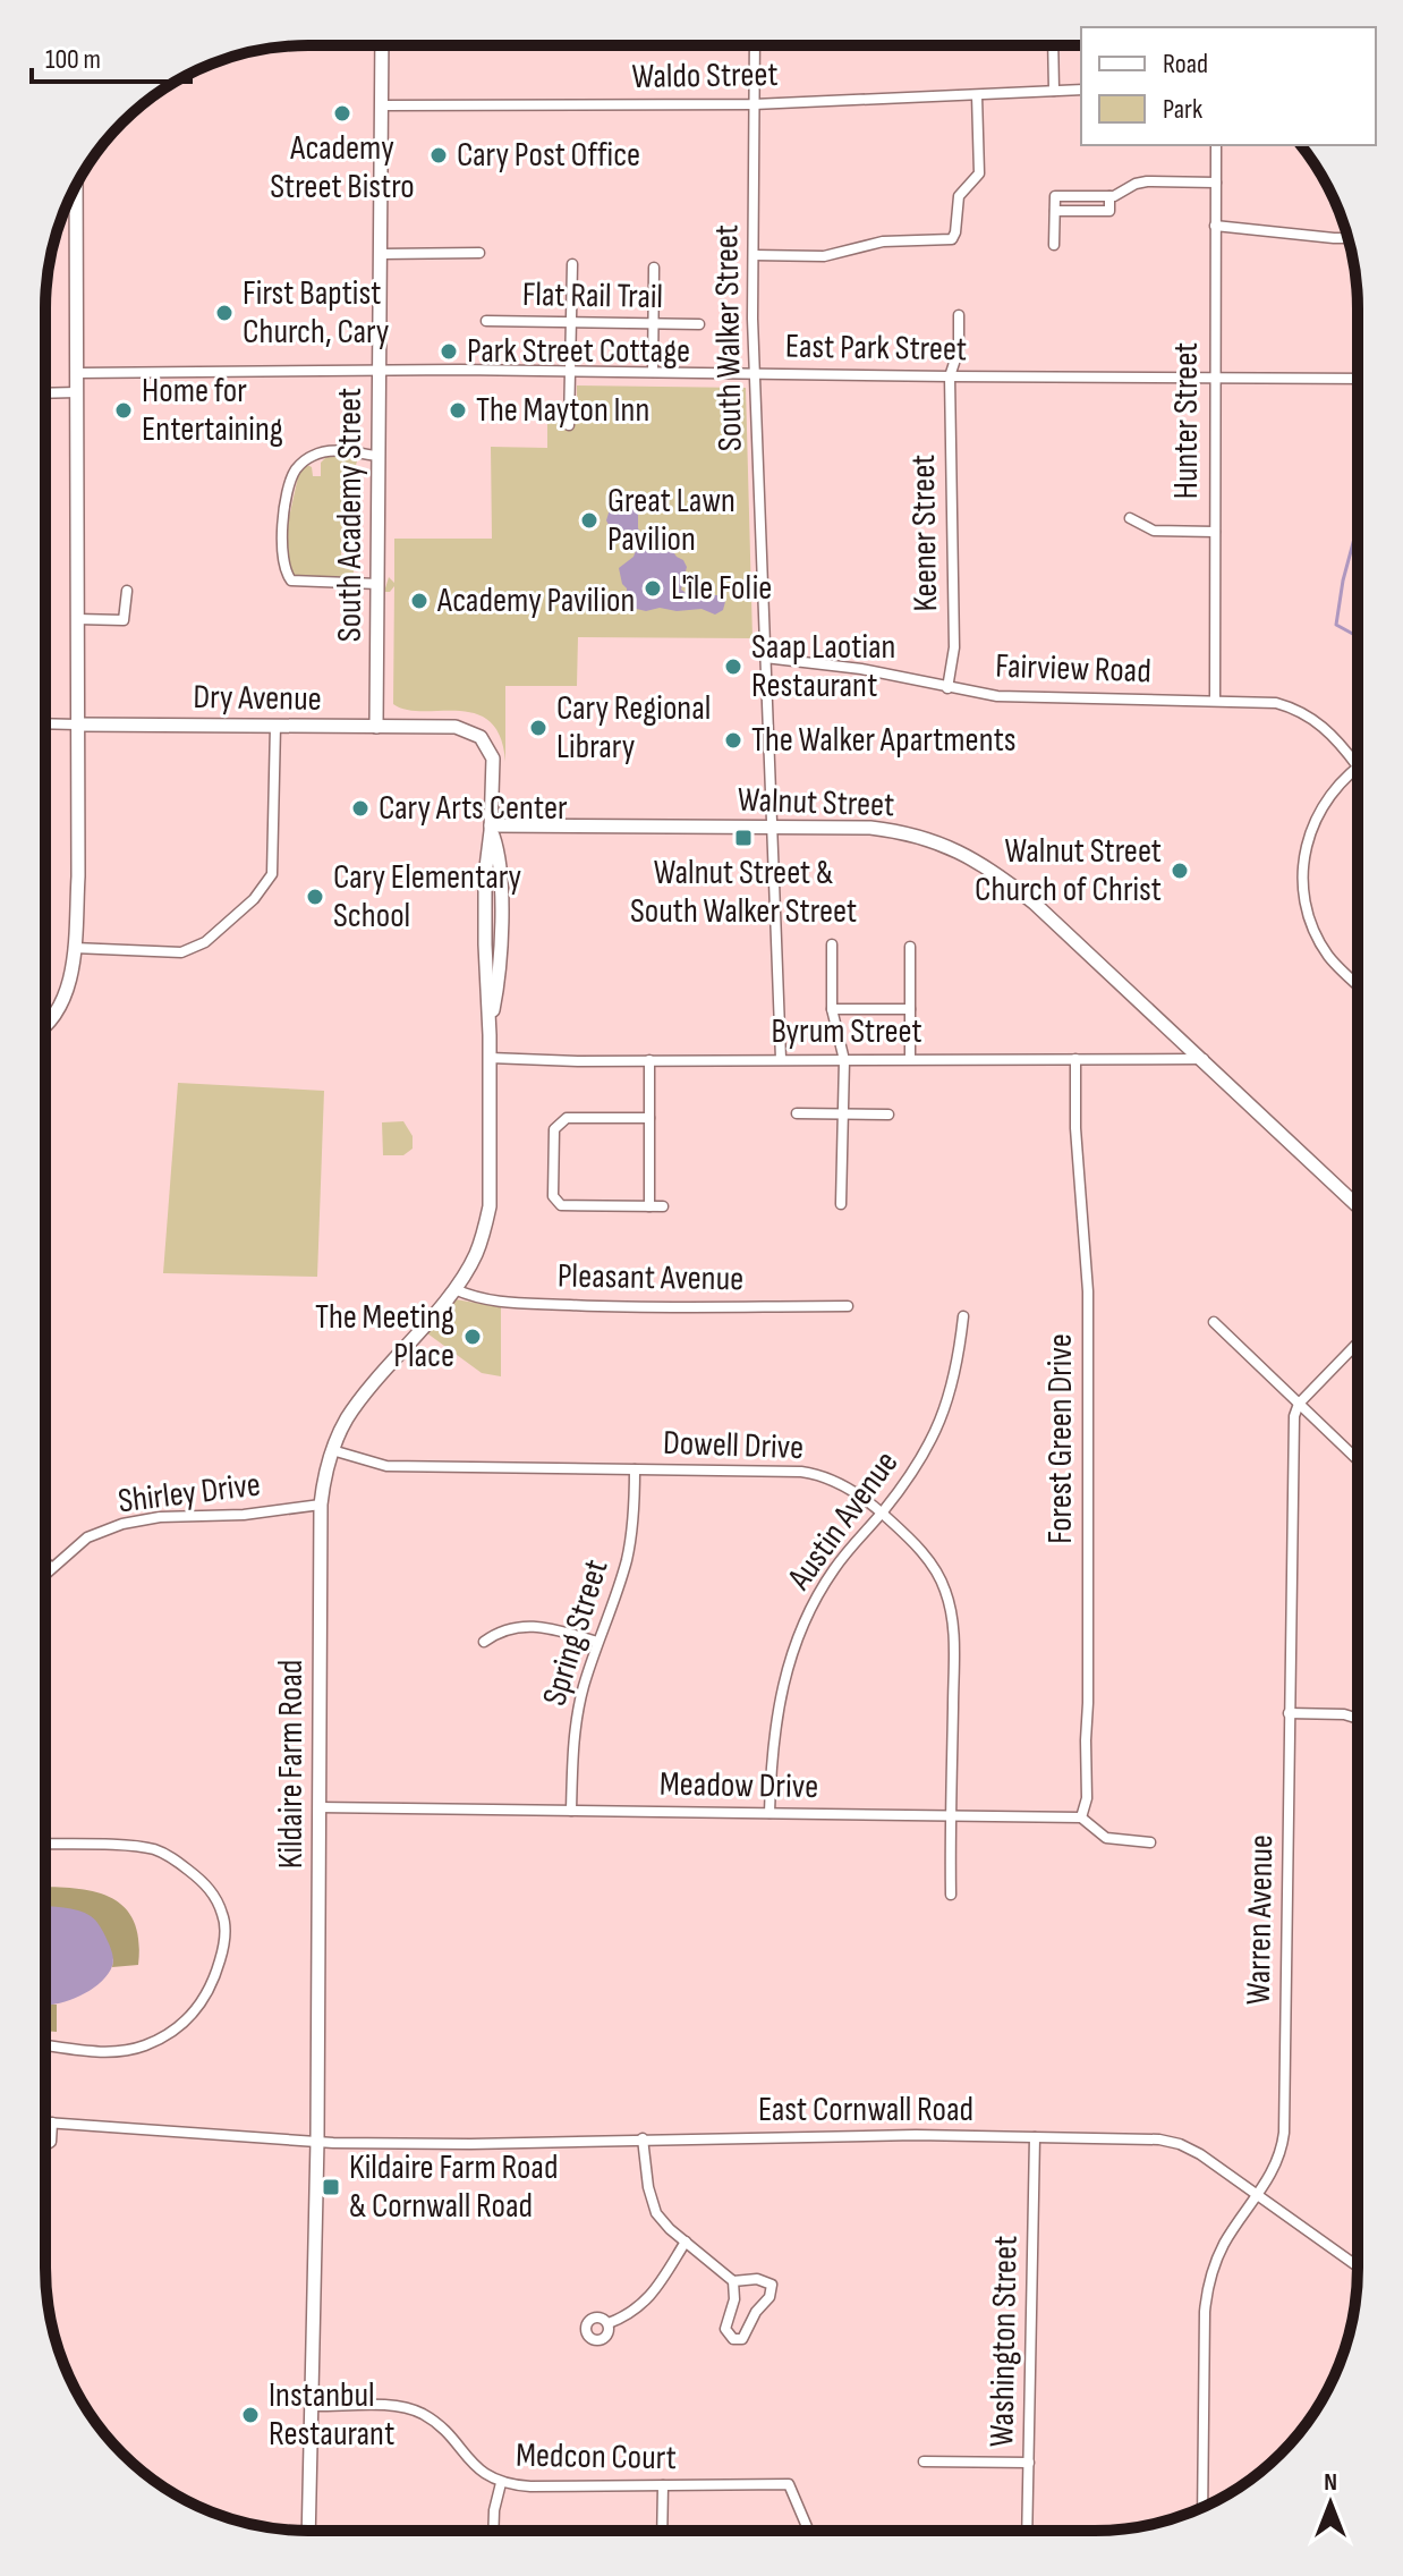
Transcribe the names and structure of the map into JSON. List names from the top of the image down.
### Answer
{
  "streets": {
    "main road": [
      "South Academy Street",
      "Dry Avenue",
      "Walnut Street",
      "Kildaire Farm Road"
    ],
    "street": [
      "Waldo Street",
      "Flat Rail Trail",
      "South Walker Street",
      "East Park Street",
      "Hunter Street",
      "Keener Street",
      "Fairview Road",
      "Byrum Street",
      "Pleasant Avenue",
      "Forest Green Drive",
      "Dowell Drive",
      "Shirley Drive",
      "Austin Avenue",
      "Spring Street",
      "Meadow Drive",
      "Warren Avenue",
      "East Cornwall Road",
      "Washington Street",
      "Medcon Court"
    ]
  },
  "crossings": [
    ["Waldo Street", "South Walker Street"],
    ["Waldo Street", "South Academy Street"],
    ["South Walker Street", "East Park Street"],
    ["South Walker Street", "Fairview Road"],
    ["South Walker Street", "Walnut Street"],
    ["South Walker Street", "Byrum Street"],
    ["East Park Street", "Hunter Street"],
    ["East Park Street", "South Academy Street"],
    ["East Park Street", "Keener Street"],
    ["Hunter Street", "Fairview Road"],
    ["South Academy Street", "Dry Avenue"],
    ["Keener Street", "Fairview Road"],
    ["Dry Avenue", "Kildaire Farm Road"],
    ["Walnut Street", "Byrum Street"],
    ["Walnut Street", "Kildaire Farm Road"],
    ["Byrum Street", "Forest Green Drive"],
    ["Byrum Street", "Kildaire Farm Road"],
    ["Pleasant Avenue", "Kildaire Farm Road"],
    ["Forest Green Drive", "Meadow Drive"],
    ["Dowell Drive", "Austin Avenue"],
    ["Dowell Drive", "Spring Street"],
    ["Dowell Drive", "Kildaire Farm Road"],
    ["Dowell Drive", "Meadow Drive"],
    ["Shirley Drive", "Kildaire Farm Road"],
    ["Austin Avenue", "Meadow Drive"],
    ["Spring Street", "Meadow Drive"],
    ["Kildaire Farm Road", "Meadow Drive"],
    ["Kildaire Farm Road", "East Cornwall Road"],
    ["Kildaire Farm Road", "Medcon Court"],
    ["Warren Avenue", "East Cornwall Road"],
    ["East Cornwall Road", "Washington Street"]
  ],
  "places": {
    "other": [
      "Academy Street Bistro",
      "Cary Post Office",
      "First Baptist Church, Cary",
      "Park Street Cottage",
      "Home for Entertaining",
      "The Mayton Inn",
      "Great Lawn Pavilion",
      "L'île Folie",
      "Academy Pavilion",
      "Saap Laotian Restaurant",
      "Cary Regional Library",
      "The Walker Apartments",
      "Cary Arts Center",
      "Walnut Street Church of Christ",
      "Cary Elementary School",
      "The Meeting Place",
      "Instanbul Restaurant"
    ],
    "transit": ["Walnut Street & South Walker Street", "Kildaire Farm Road & Cornwall Road"]
  },
  "legend": ["Road", "Park"],
  "scale_bar": "100 m",
  "north": "top"
}
